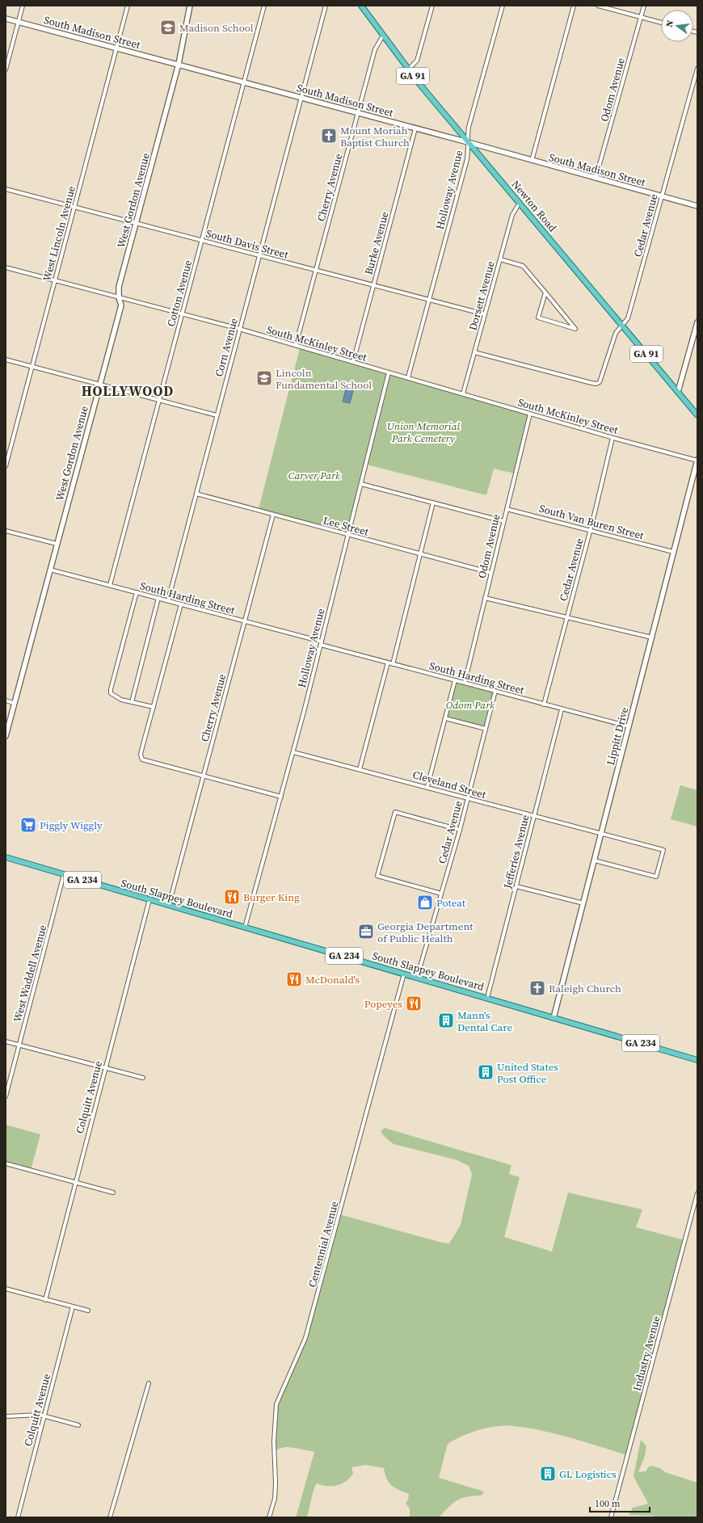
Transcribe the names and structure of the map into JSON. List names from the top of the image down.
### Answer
{
  "streets": {
    "main road": [
      "GA 91",
      "Newton Road",
      "GA 234",
      "South Slappey Boulevard"
    ],
    "street": [
      "South Madison Street",
      "Odom Avenue",
      "Cherry Avenue",
      "Holloway Avenue",
      "West Gordon Avenue",
      "Cedar Avenue",
      "West Lincoln Avenue",
      "Burke Avenue",
      "South Davis Street",
      "Cotton Avenue",
      "Dorsett Avenue",
      "South McKinley Street",
      "Corn Avenue",
      "South Van Buren Street",
      "Lee Street",
      "South Harding Street",
      "Lippitt Drive",
      "Cleveland Street",
      "Jefferies Avenue",
      "West Waddell Avenue",
      "Colquitt Avenue",
      "Centennial Avenue",
      "Industry Avenue"
    ]
  },
  "crossings": [
    ["South Madison Street", "Odom Avenue"],
    ["South Madison Street", "Cherry Avenue"],
    ["South Madison Street", "Holloway Avenue"],
    ["South Madison Street", "West Gordon Avenue"],
    ["South Madison Street", "Newton Road"],
    ["South Madison Street", "Cedar Avenue"],
    ["South Madison Street", "West Lincoln Avenue"],
    ["South Madison Street", "Burke Avenue"],
    ["South Madison Street", "Cotton Avenue"],
    ["South Madison Street", "Corn Avenue"],
    ["Odom Avenue", "South McKinley Street"],
    ["Odom Avenue", "South Van Buren Street"],
    ["Odom Avenue", "Lee Street"],
    ["Odom Avenue", "South Harding Street"],
    ["Cherry Avenue", "Newton Road"],
    ["Cherry Avenue", "South Davis Street"],
    ["Cherry Avenue", "South McKinley Street"],
    ["Cherry Avenue", "Lee Street"],
    ["Cherry Avenue", "South Harding Street"],
    ["Cherry Avenue", "South Slappey Boulevard"],
    ["Holloway Avenue", "Newton Road"],
    ["Holloway Avenue", "South Davis Street"],
    ["Holloway Avenue", "South McKinley Street"],
    ["Holloway Avenue", "Lee Street"],
    ["Holloway Avenue", "South Harding Street"],
    ["Holloway Avenue", "Cleveland Street"],
    ["Holloway Avenue", "South Slappey Boulevard"],
    ["West Gordon Avenue", "South Davis Street"],
    ["West Gordon Avenue", "South McKinley Street"],
    ["West Gordon Avenue", "South Harding Street"],
    ["Newton Road", "Cedar Avenue"],
    ["Newton Road", "Dorsett Avenue"],
    ["Cedar Avenue", "Dorsett Avenue"],
    ["Cedar Avenue", "South McKinley Street"],
    ["Cedar Avenue", "South Van Buren Street"],
    ["Cedar Avenue", "South Harding Street"],
    ["Cedar Avenue", "Cleveland Street"],
    ["Cedar Avenue", "South Slappey Boulevard"],
    ["West Lincoln Avenue", "South Davis Street"],
    ["West Lincoln Avenue", "South McKinley Street"],
    ["Burke Avenue", "South Davis Street"],
    ["Burke Avenue", "South McKinley Street"],
    ["South Davis Street", "Cotton Avenue"],
    ["South Davis Street", "Dorsett Avenue"],
    ["South Davis Street", "Corn Avenue"],
    ["Cotton Avenue", "South McKinley Street"],
    ["Cotton Avenue", "South Harding Street"],
    ["Dorsett Avenue", "South McKinley Street"],
    ["South McKinley Street", "Corn Avenue"],
    ["South McKinley Street", "Lippitt Drive"],
    ["Corn Avenue", "Lee Street"],
    ["Corn Avenue", "South Harding Street"],
    ["South Van Buren Street", "Lippitt Drive"],
    ["South Harding Street", "Lippitt Drive"],
    ["South Harding Street", "Jefferies Avenue"],
    ["Lippitt Drive", "Cleveland Street"],
    ["Lippitt Drive", "South Slappey Boulevard"],
    ["Cleveland Street", "Jefferies Avenue"],
    ["Jefferies Avenue", "South Slappey Boulevard"],
    ["South Slappey Boulevard", "West Waddell Avenue"],
    ["South Slappey Boulevard", "Colquitt Avenue"],
    ["South Slappey Boulevard", "Centennial Avenue"]
  ],
  "districts": ["HOLLYWOOD"],
  "parks": ["Union Memorial Park Cemetery", "Carver Park", "Odom Park"],
  "places": {
    "school or university": ["Madison School", "Lincoln Fundamental School"],
    "church": ["Mount Moriah Baptist Church", "Raleigh Church"],
    "supermarket": ["Piggly Wiggly"],
    "restaurant": ["Burger King", "McDonald's", "Popeyes"],
    "shop": ["Poteat"],
    "office": ["Georgia Department of Public Health"],
    "building": ["Mann's Dental Care", "United States Post Office", "GL Logistics"]
  },
  "scale_bar": "100 m",
  "north": "left"
}
